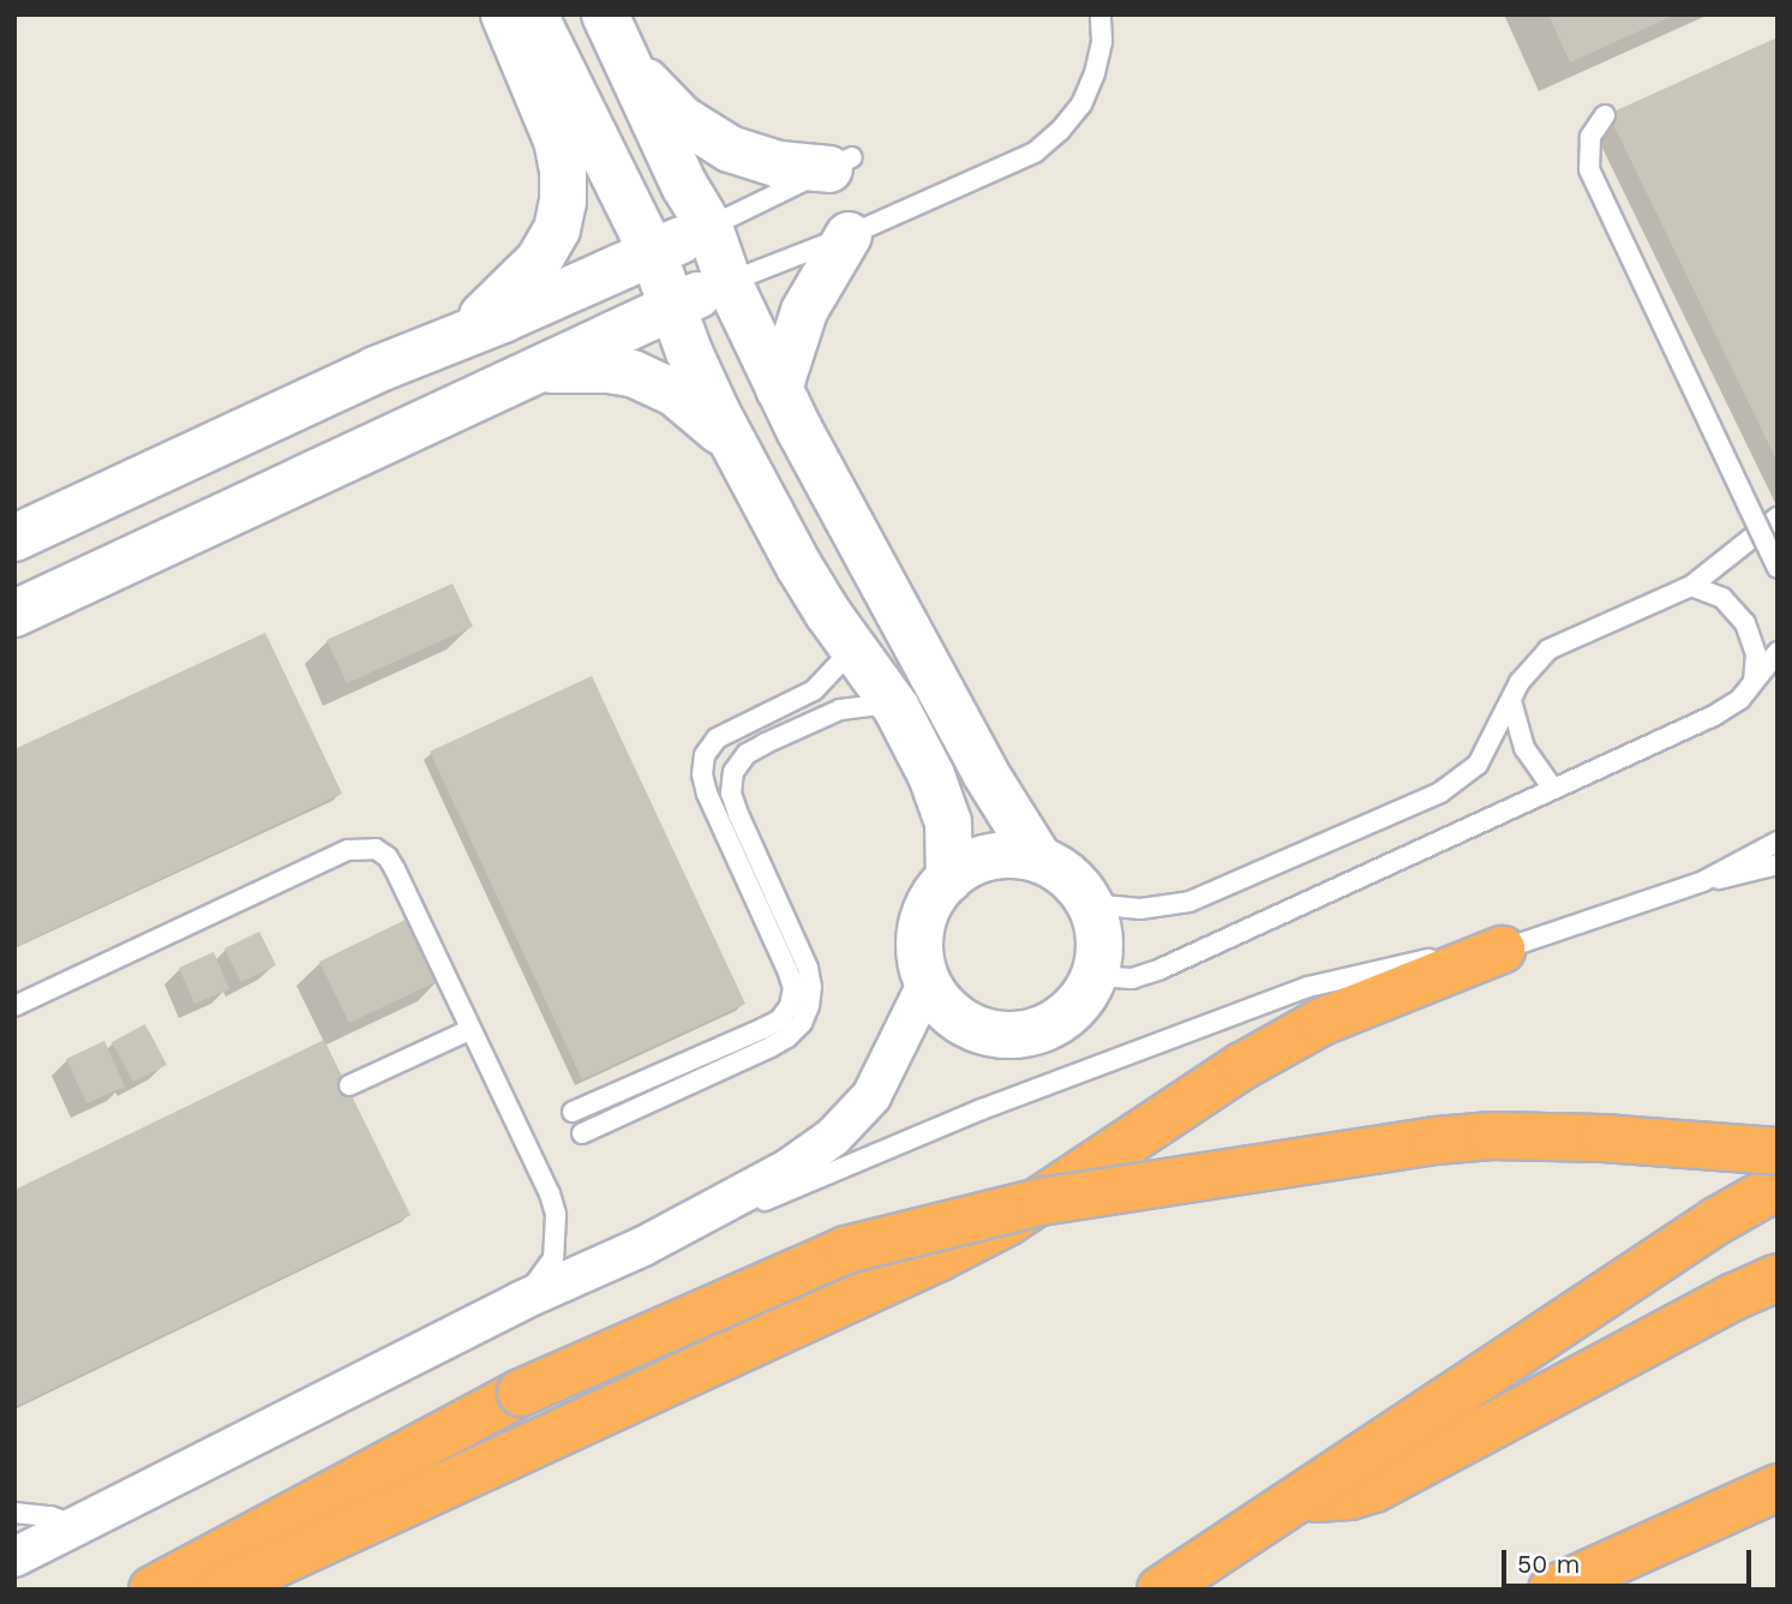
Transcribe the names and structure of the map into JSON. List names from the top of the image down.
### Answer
{
  "scale_bar": "50 m"
}
